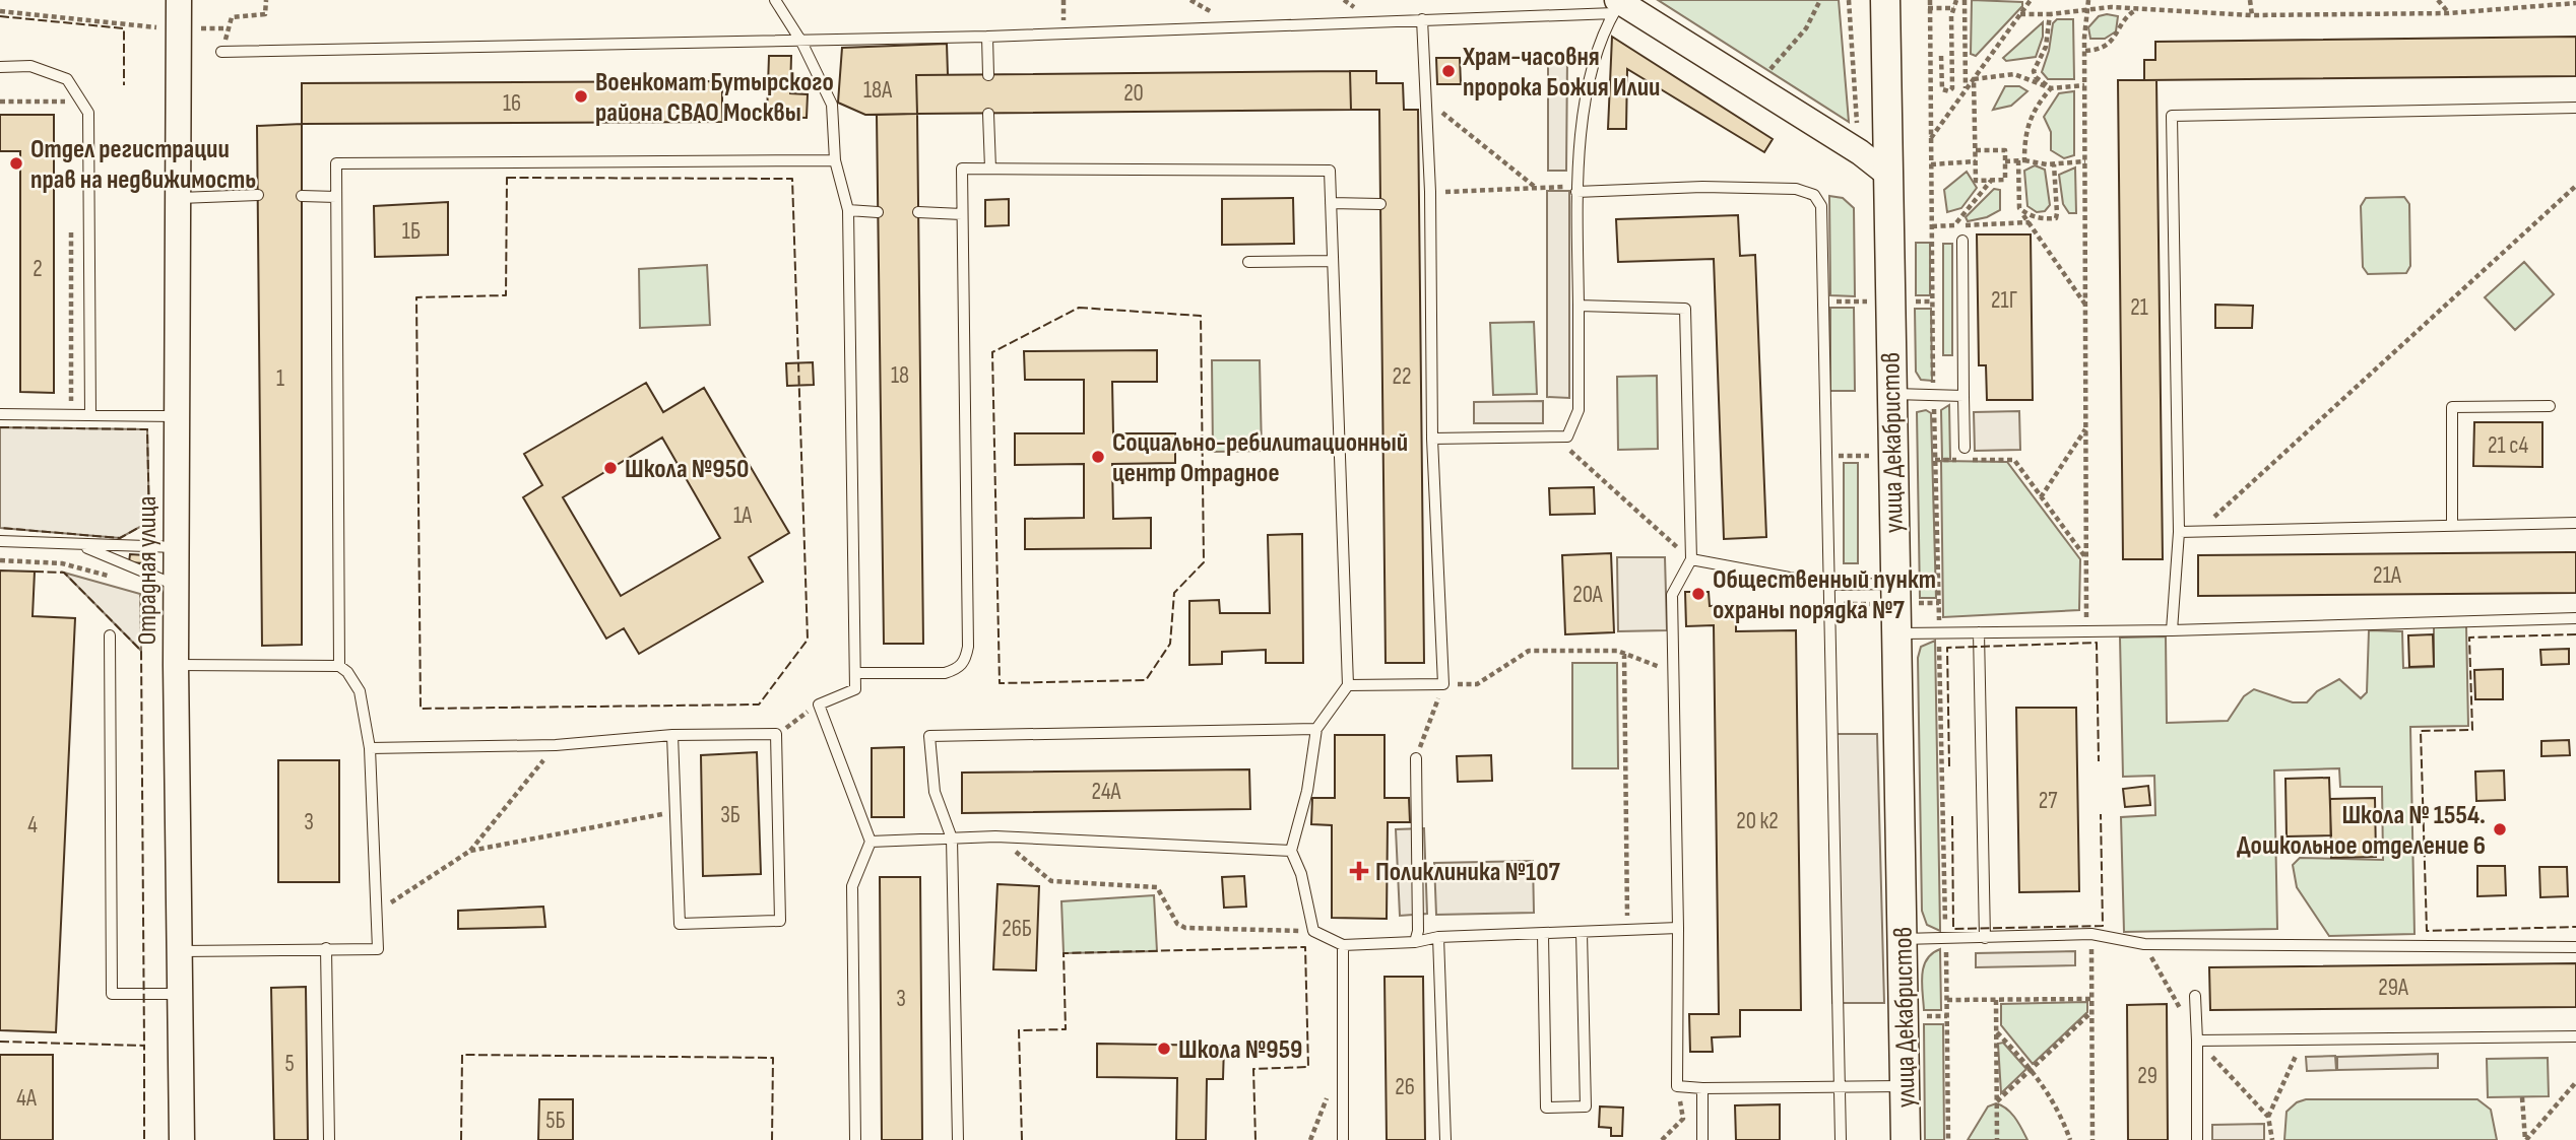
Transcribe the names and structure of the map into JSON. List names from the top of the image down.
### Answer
{
  "streets": {
    "main road": ["улица Декабристов"],
    "street": ["Отрадная улица"]
  },
  "places": {
    "other": [
      "Храм-часовня пророка Божия Илии",
      "Военкомат Бутырского района СВАО Москвы",
      "Отдел регистрации прав на недвижимость",
      "Социально-ребилитационный центр Отрадное",
      "Школа №950",
      "Общественный пункт охраны порядка №7",
      "Школа № 1554. Дошкольное отделение 6",
      "Школа №959"
    ],
    "health": ["Поликлиника №107"]
  },
  "house_numbers": [
    "18А",
    "20",
    "16",
    "1Б",
    "2",
    "21Г",
    "21",
    "18",
    "22",
    "1",
    "21 с4",
    "1А",
    "21А",
    "20А",
    "24А",
    "27",
    "3Б",
    "20 к2",
    "3",
    "4",
    "26Б",
    "29А",
    "3",
    "5",
    "29",
    "26",
    "4А",
    "5Б"
  ]
}
